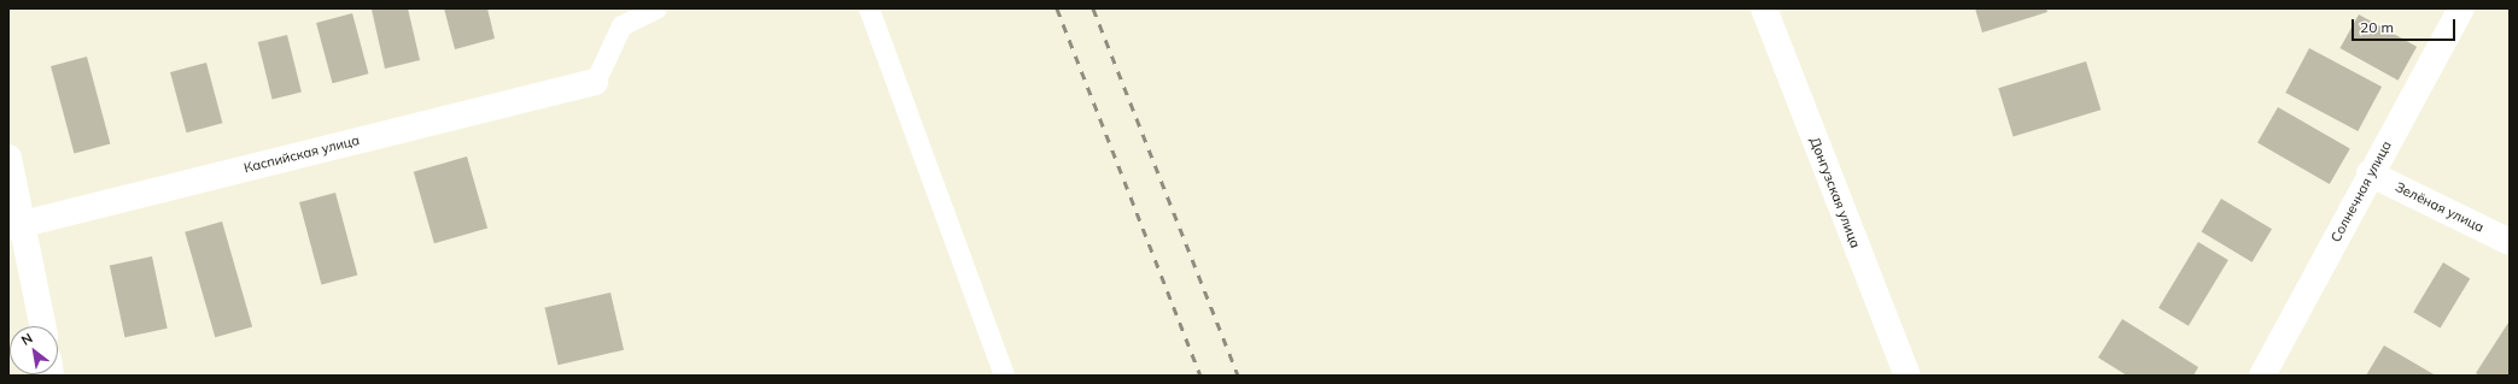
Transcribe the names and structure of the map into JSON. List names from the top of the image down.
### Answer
{
  "streets": {
    "main road": [
      "Каспийская улица",
      "Солнечная улица",
      "Донгузская улица",
      "Зелёная улица"
    ]
  },
  "crossings": [
    ["Солнечная улица", "Зелёная улица"]
  ],
  "scale_bar": "20 m",
  "north": "top left"
}
